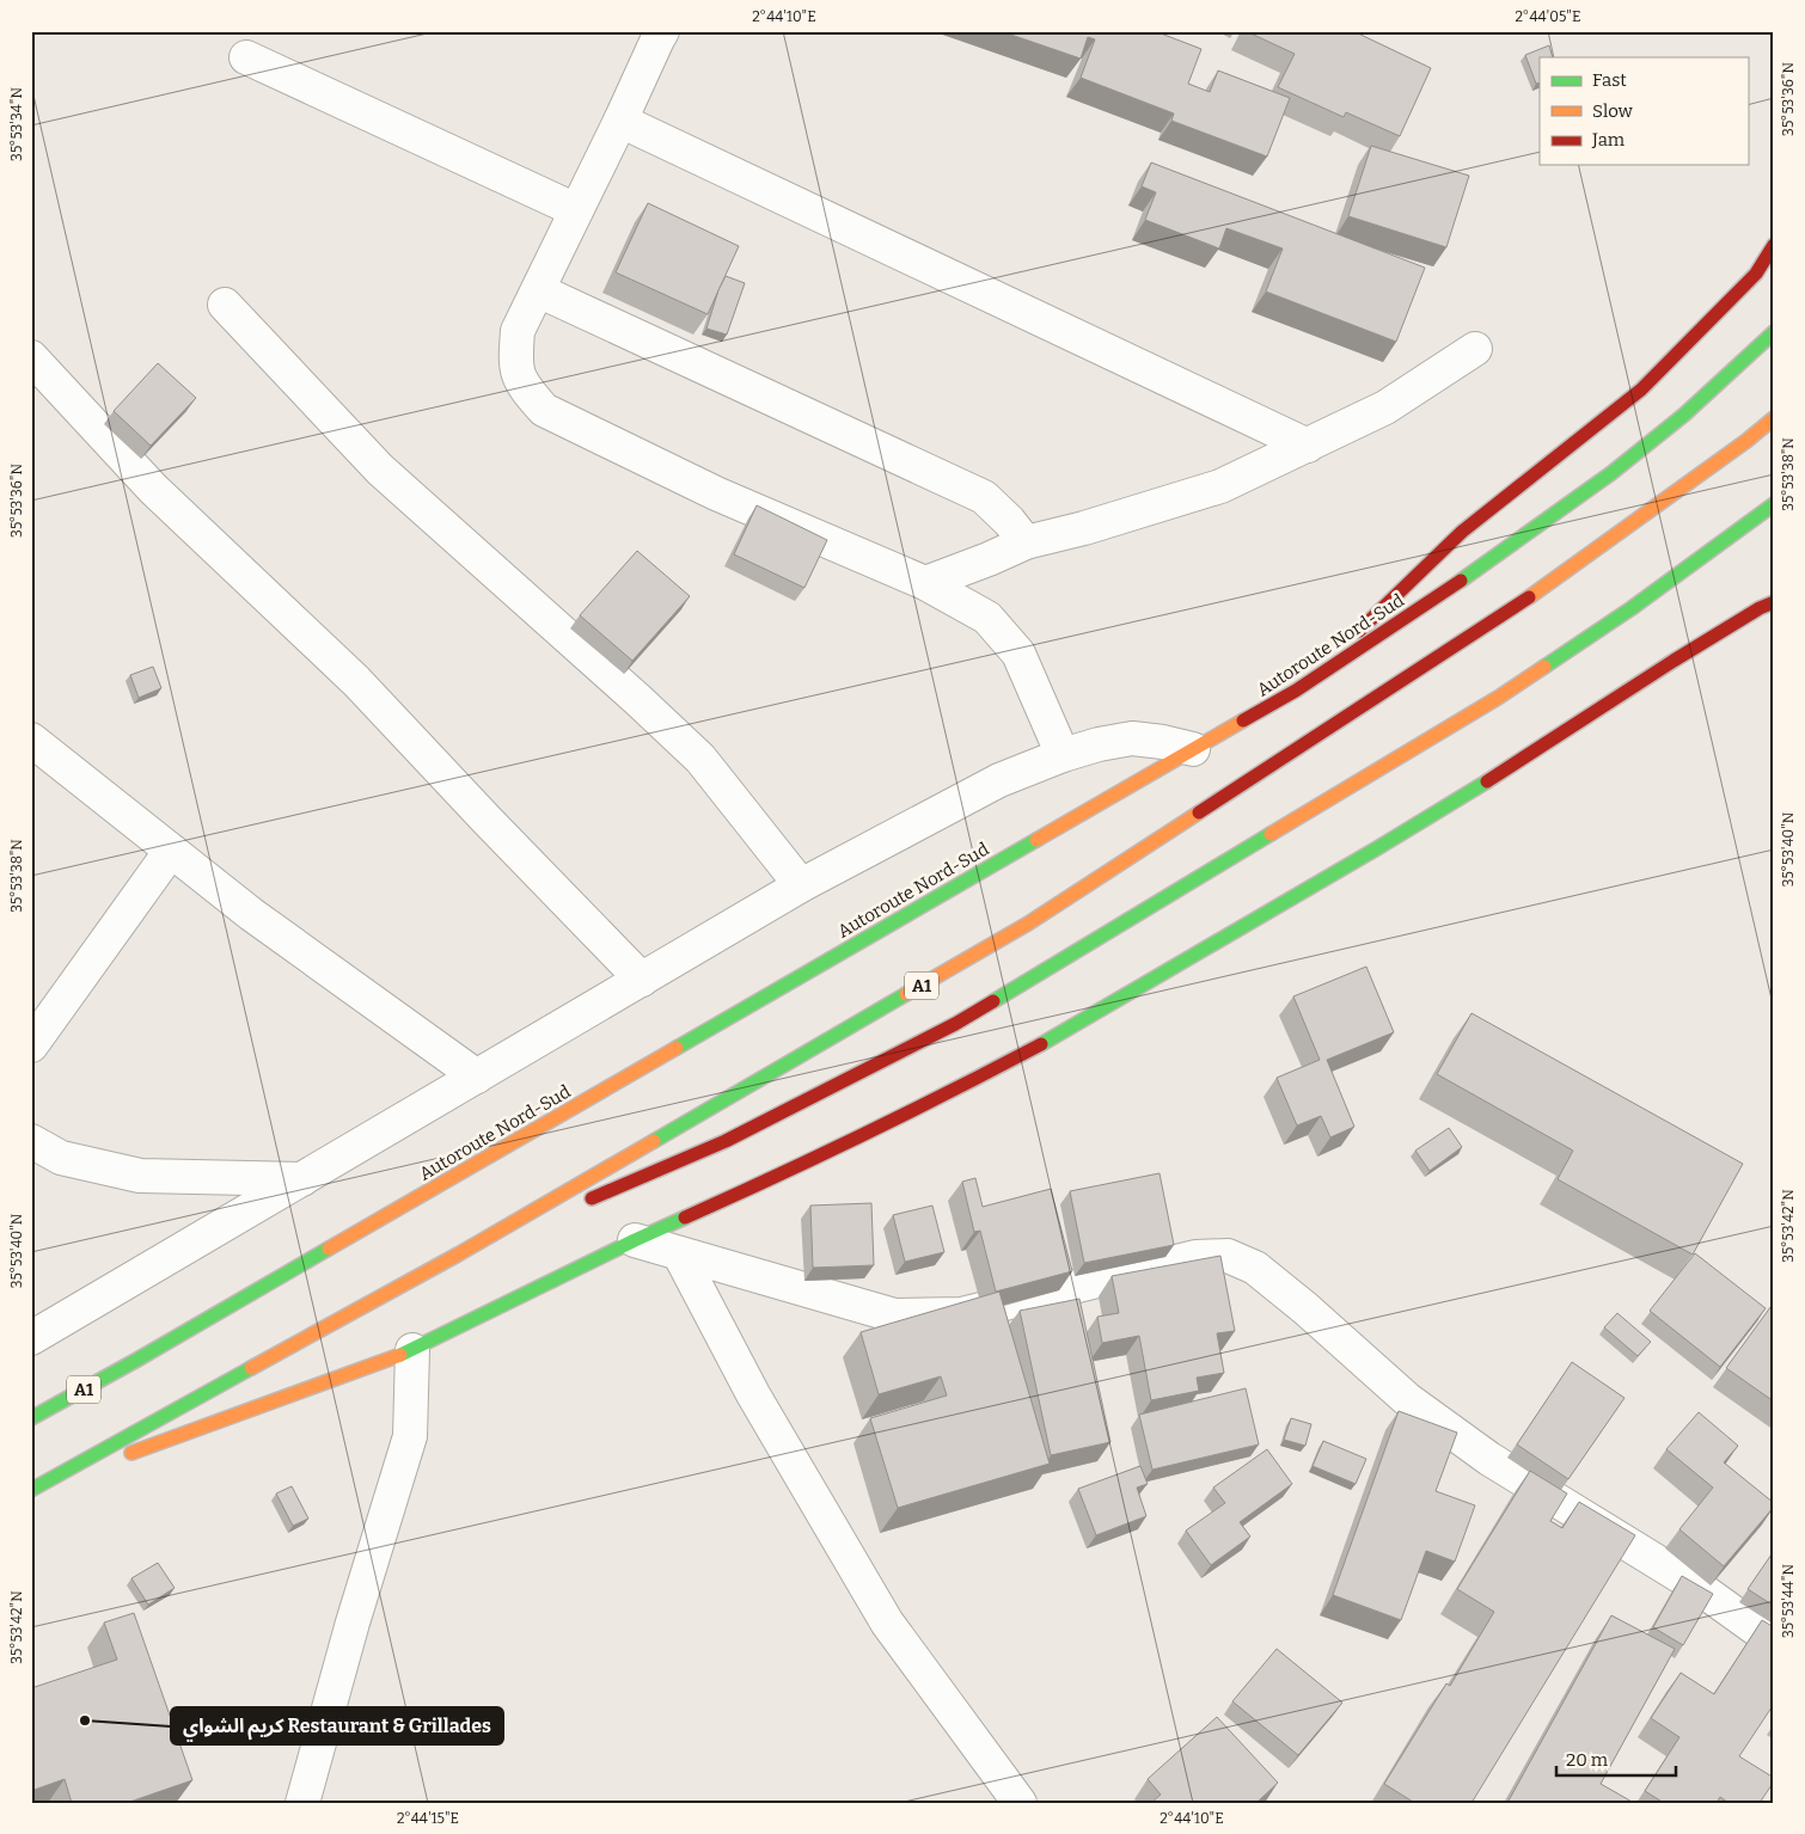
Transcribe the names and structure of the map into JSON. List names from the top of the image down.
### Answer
{
  "streets": {
    "highway": ["Autoroute Nord-Sud", "A1"]
  },
  "places": ["كريم الشواي Restaurant & Grillades"],
  "legend": ["Fast", "Slow", "Jam"],
  "scale_bar": "20 m",
  "coordinates": [
    "2°44'10\"E",
    "2°44'05\"E",
    "35°53'36\"N",
    "35°53'34\"N",
    "35°53'38\"N",
    "35°53'40\"N",
    "35°53'42\"N",
    "35°53'44\"N",
    "2°44'15\"E"
  ]
}
